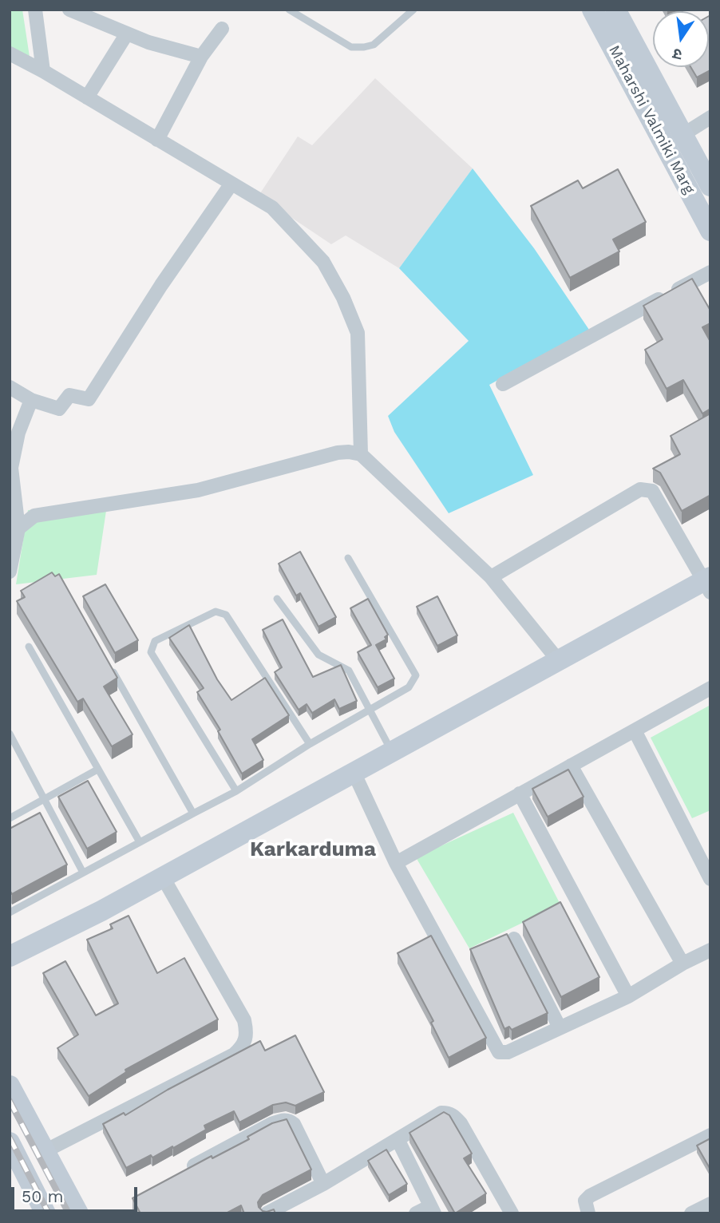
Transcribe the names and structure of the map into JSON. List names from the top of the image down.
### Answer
{
  "streets": {
    "street": ["Maharshi Valmiki Marg"]
  },
  "districts": ["Karkarduma"],
  "scale_bar": "50 m",
  "north": "bottom"
}
